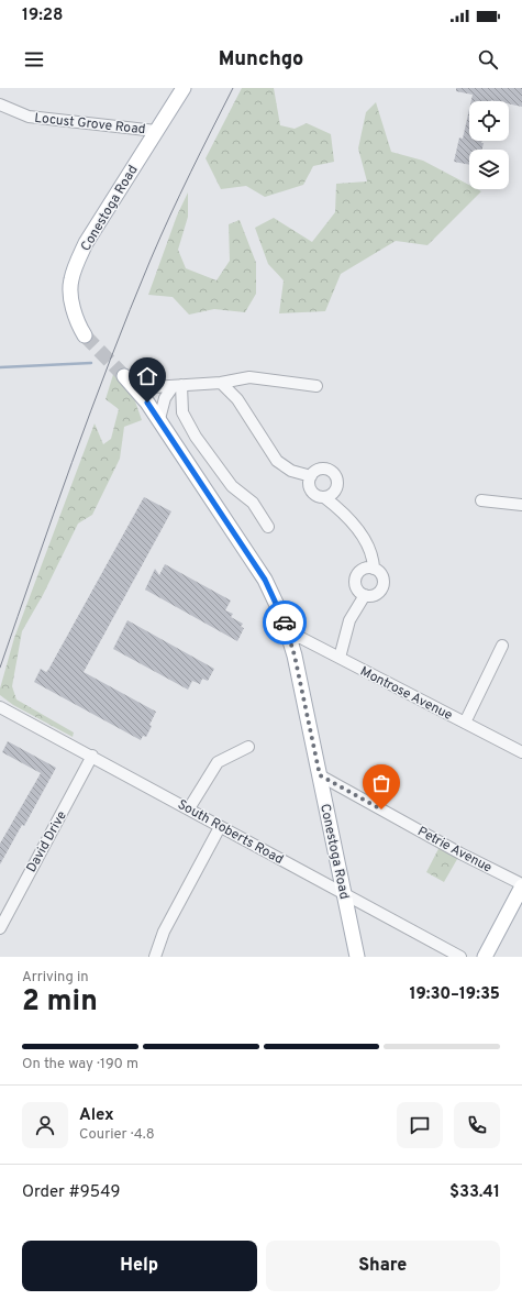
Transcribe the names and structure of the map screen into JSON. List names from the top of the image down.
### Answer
{
  "streets": {
    "main road": ["Conestoga Road"],
    "street": [
      "Locust Grove Road",
      "Montrose Avenue",
      "South Roberts Road",
      "David Drive",
      "Petrie Avenue"
    ]
  },
  "crossings": [
    ["Locust Grove Road", "Conestoga Road"],
    ["Conestoga Road", "Montrose Avenue"],
    ["Conestoga Road", "South Roberts Road"],
    ["Conestoga Road", "Petrie Avenue"],
    ["South Roberts Road", "David Drive"]
  ],
  "page": {
    "status": "19:28",
    "header": "Munchgo",
    "heading": ["2 min", "Arriving in", "19:30–19:35"],
    "panel": [
      "Alex",
      "Courier · 4.8",
      "Order #9549",
      "$33.41"
    ],
    "bar": "On the way · 190 m",
    "buttons": ["Help", "Share"]
  }
}
